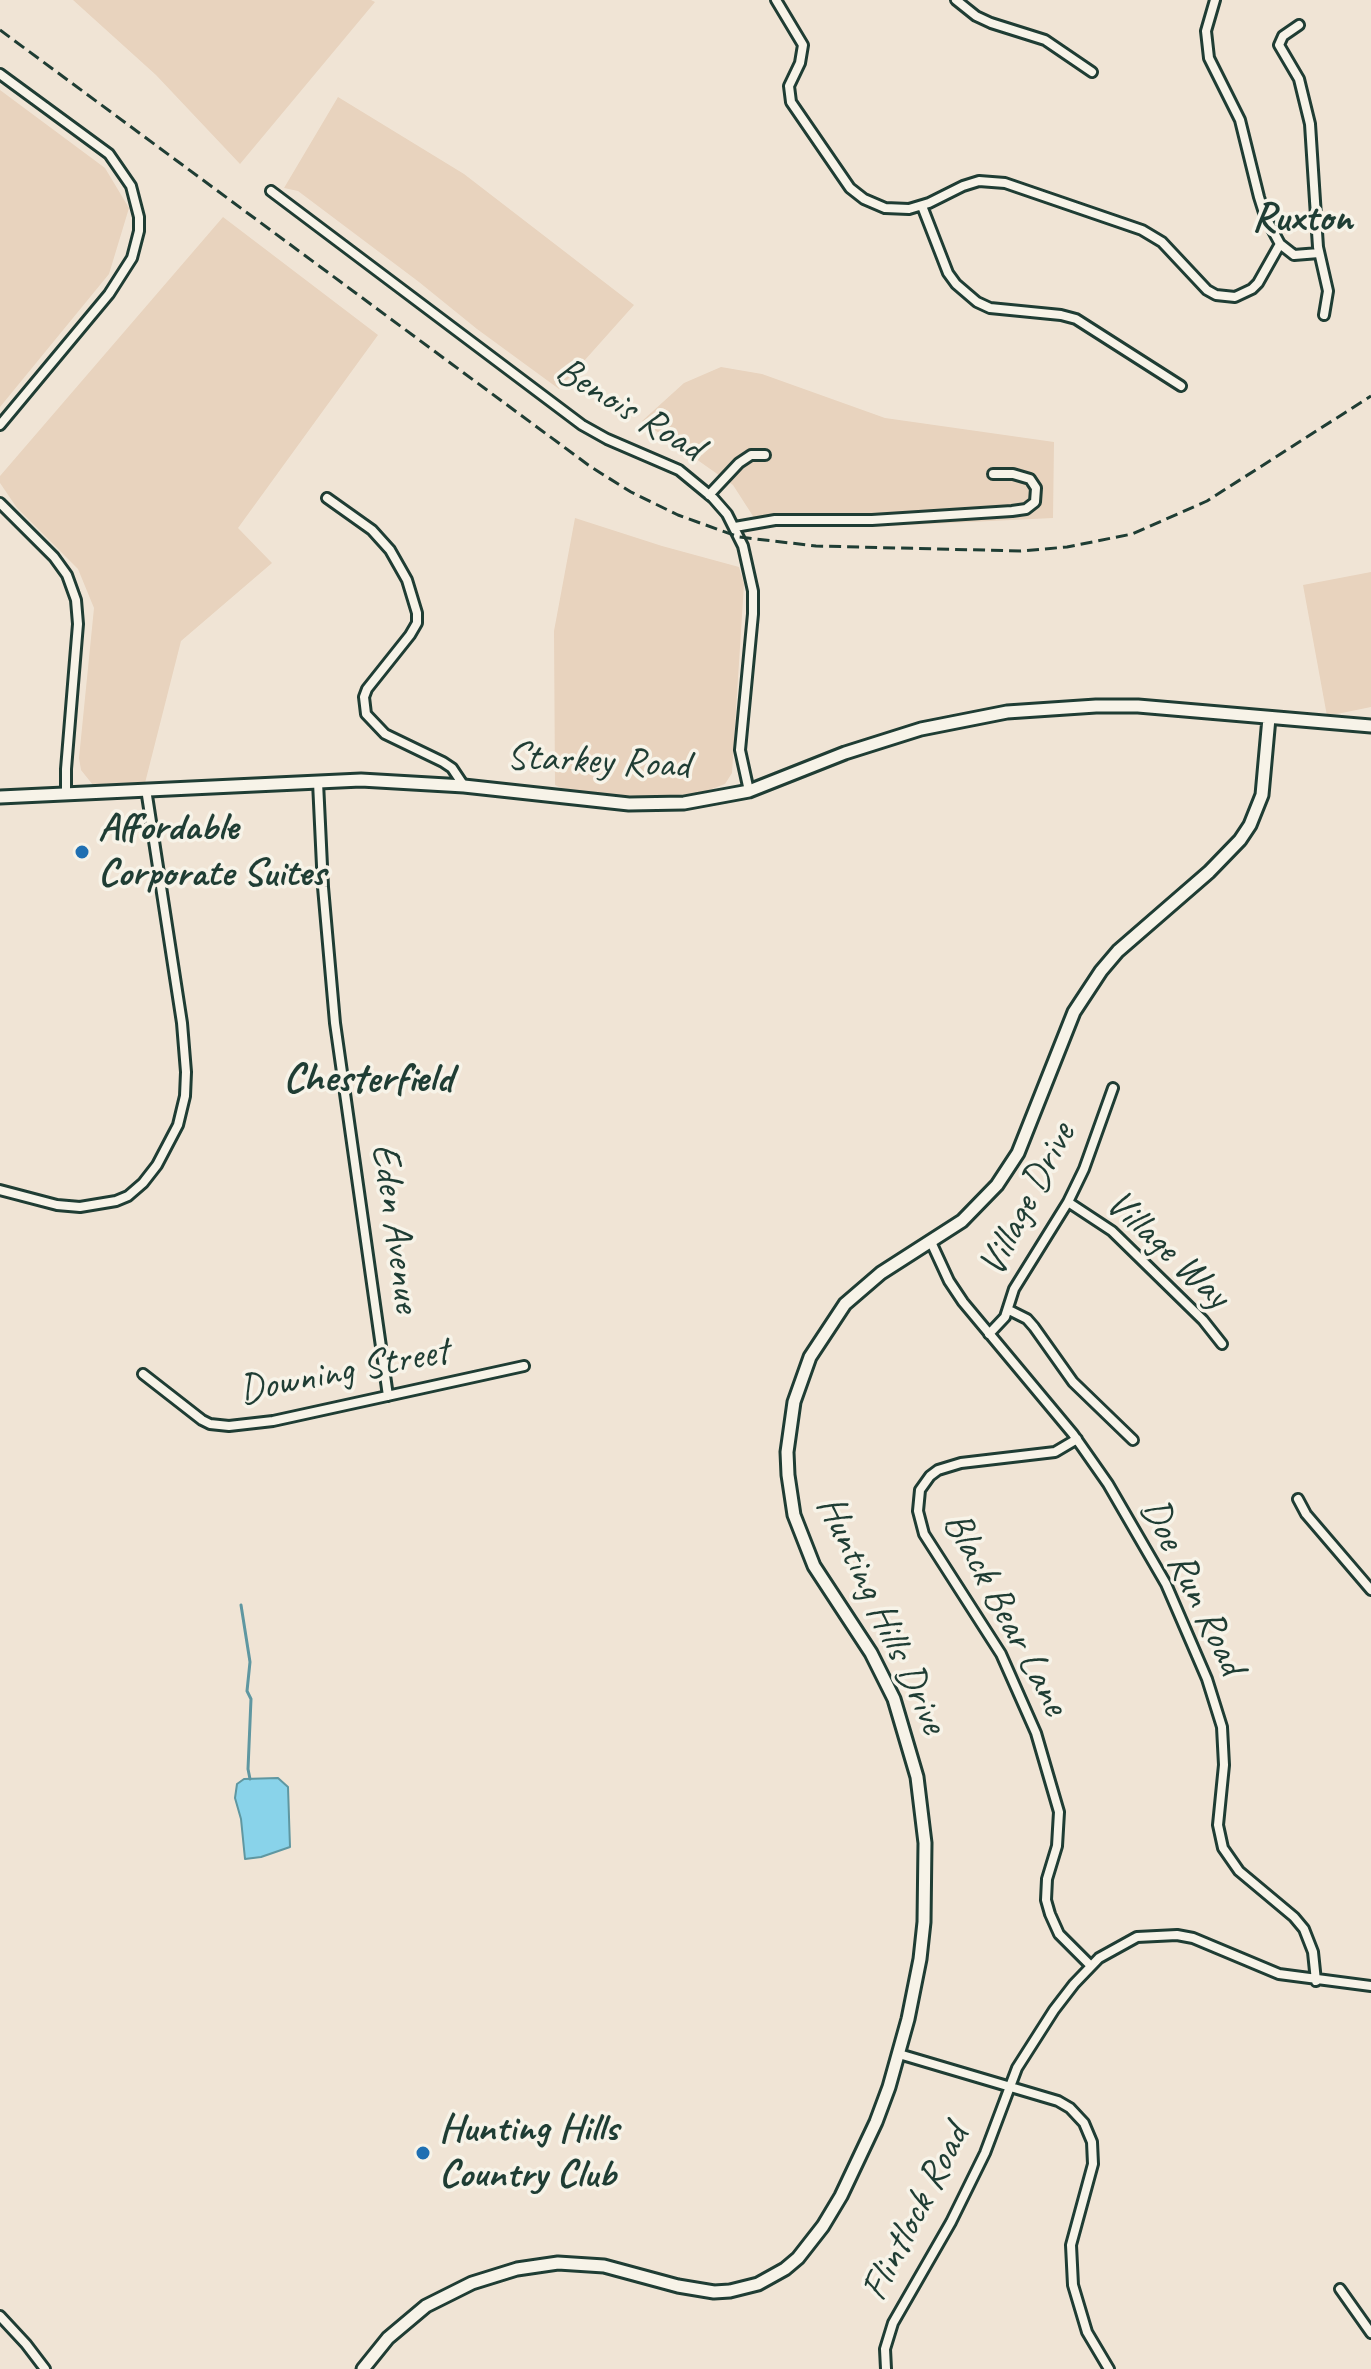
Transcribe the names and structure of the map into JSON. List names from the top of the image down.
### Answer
{
  "streets": {
    "street": [
      "Benois Road",
      "Starkey Road",
      "Village Drive",
      "Eden Avenue",
      "Village Way",
      "Downing Street",
      "Doe Run Road",
      "Black Bear Lane",
      "Hunting Hills Drive",
      "Flintlock Road"
    ]
  },
  "crossings": [
    ["Benois Road", "Starkey Road"],
    ["Starkey Road", "Eden Avenue"],
    ["Starkey Road", "Hunting Hills Drive"],
    ["Village Drive", "Village Way"],
    ["Village Drive", "Doe Run Road"],
    ["Eden Avenue", "Downing Street"],
    ["Doe Run Road", "Black Bear Lane"],
    ["Doe Run Road", "Hunting Hills Drive"],
    ["Hunting Hills Drive", "Flintlock Road"]
  ],
  "districts": ["Ruxton", "Chesterfield"],
  "places": ["Affordable Corporate Suites", "Hunting Hills Country Club"]
}
